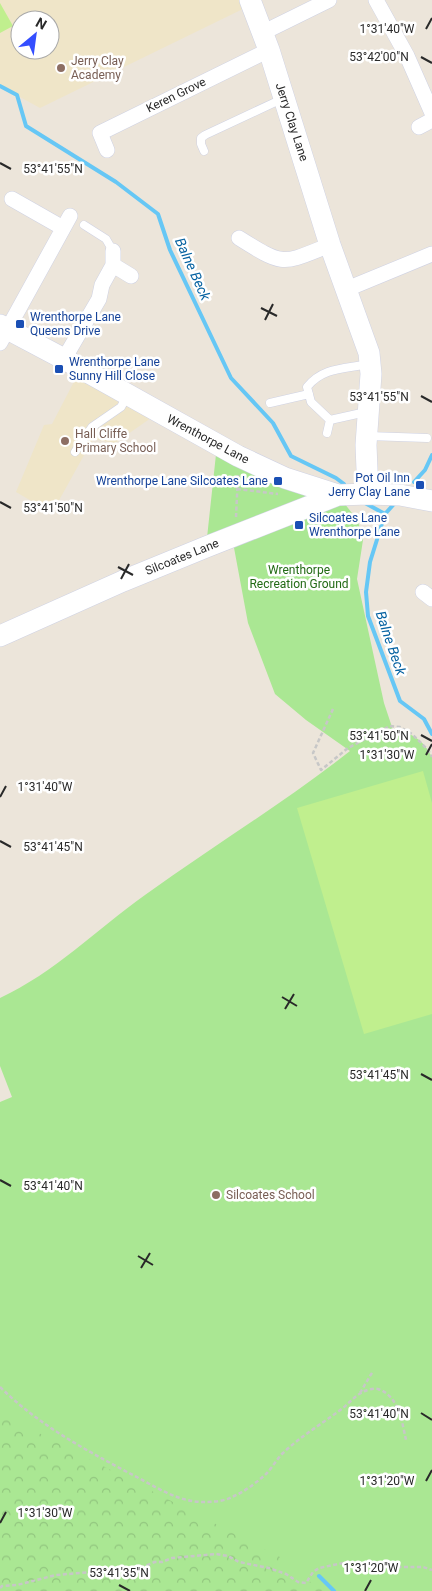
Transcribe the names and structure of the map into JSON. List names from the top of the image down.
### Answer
{
  "streets": {
    "street": [
      "Keren Grove",
      "Jerry Clay Lane",
      "Wrenthorpe Lane",
      "Silcoates Lane"
    ]
  },
  "crossings": [
    ["Keren Grove", "Jerry Clay Lane"],
    ["Jerry Clay Lane", "Wrenthorpe Lane"],
    ["Wrenthorpe Lane", "Silcoates Lane"]
  ],
  "water": ["Balne Beck"],
  "parks": ["Wrenthorpe Recreation Ground"],
  "places": {
    "other": ["Jerry Clay Academy", "Hall Cliffe Primary School", "Silcoates School"],
    "transit": [
      "Wrenthorpe Lane Queens Drive",
      "Wrenthorpe Lane Sunny Hill Close",
      "Wrenthorpe Lane Silcoates Lane",
      "Pot Oil Inn Jerry Clay Lane",
      "Silcoates Lane Wrenthorpe Lane"
    ]
  },
  "north": "top right",
  "coordinates": [
    "1°31'40\"W",
    "53°42'00\"N",
    "53°41'55\"N",
    "53°41'50\"N",
    "1°31'30\"W",
    "53°41'45\"N",
    "53°41'40\"N",
    "1°31'20\"W",
    "53°41'35\"N"
  ]
}
